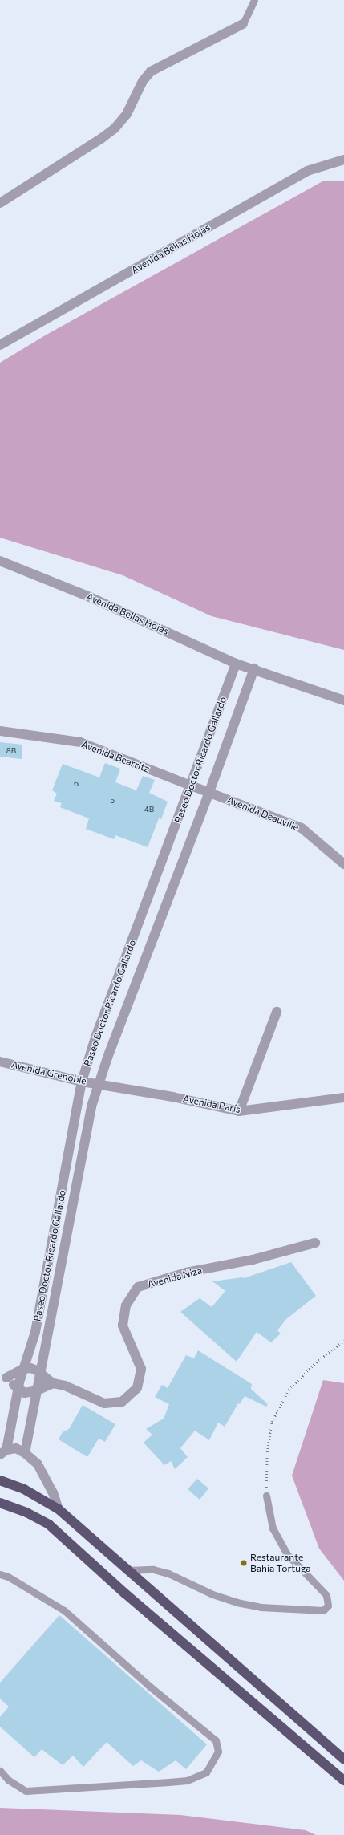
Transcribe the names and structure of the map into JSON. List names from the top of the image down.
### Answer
{
  "streets": {
    "street": [
      "Avenida Bellas Hojas",
      "Avenida Bearritz",
      "Paseo Doctor Ricardo Gallardo",
      "Avenida Deauville",
      "Avenida Grenoble",
      "Avenida París",
      "Avenida Niza"
    ]
  },
  "crossings": [
    ["Avenida Bellas Hojas", "Paseo Doctor Ricardo Gallardo"],
    ["Avenida Bearritz", "Paseo Doctor Ricardo Gallardo"],
    ["Avenida Bearritz", "Avenida Deauville"],
    ["Paseo Doctor Ricardo Gallardo", "Avenida Deauville"],
    ["Paseo Doctor Ricardo Gallardo", "Avenida Grenoble"],
    ["Paseo Doctor Ricardo Gallardo", "Avenida París"],
    ["Paseo Doctor Ricardo Gallardo", "Avenida Niza"],
    ["Avenida Grenoble", "Avenida París"]
  ],
  "places": ["Restaurante Bahía Tortuga"],
  "house_numbers": [
    "8B",
    "6",
    "5",
    "4B"
  ]
}
